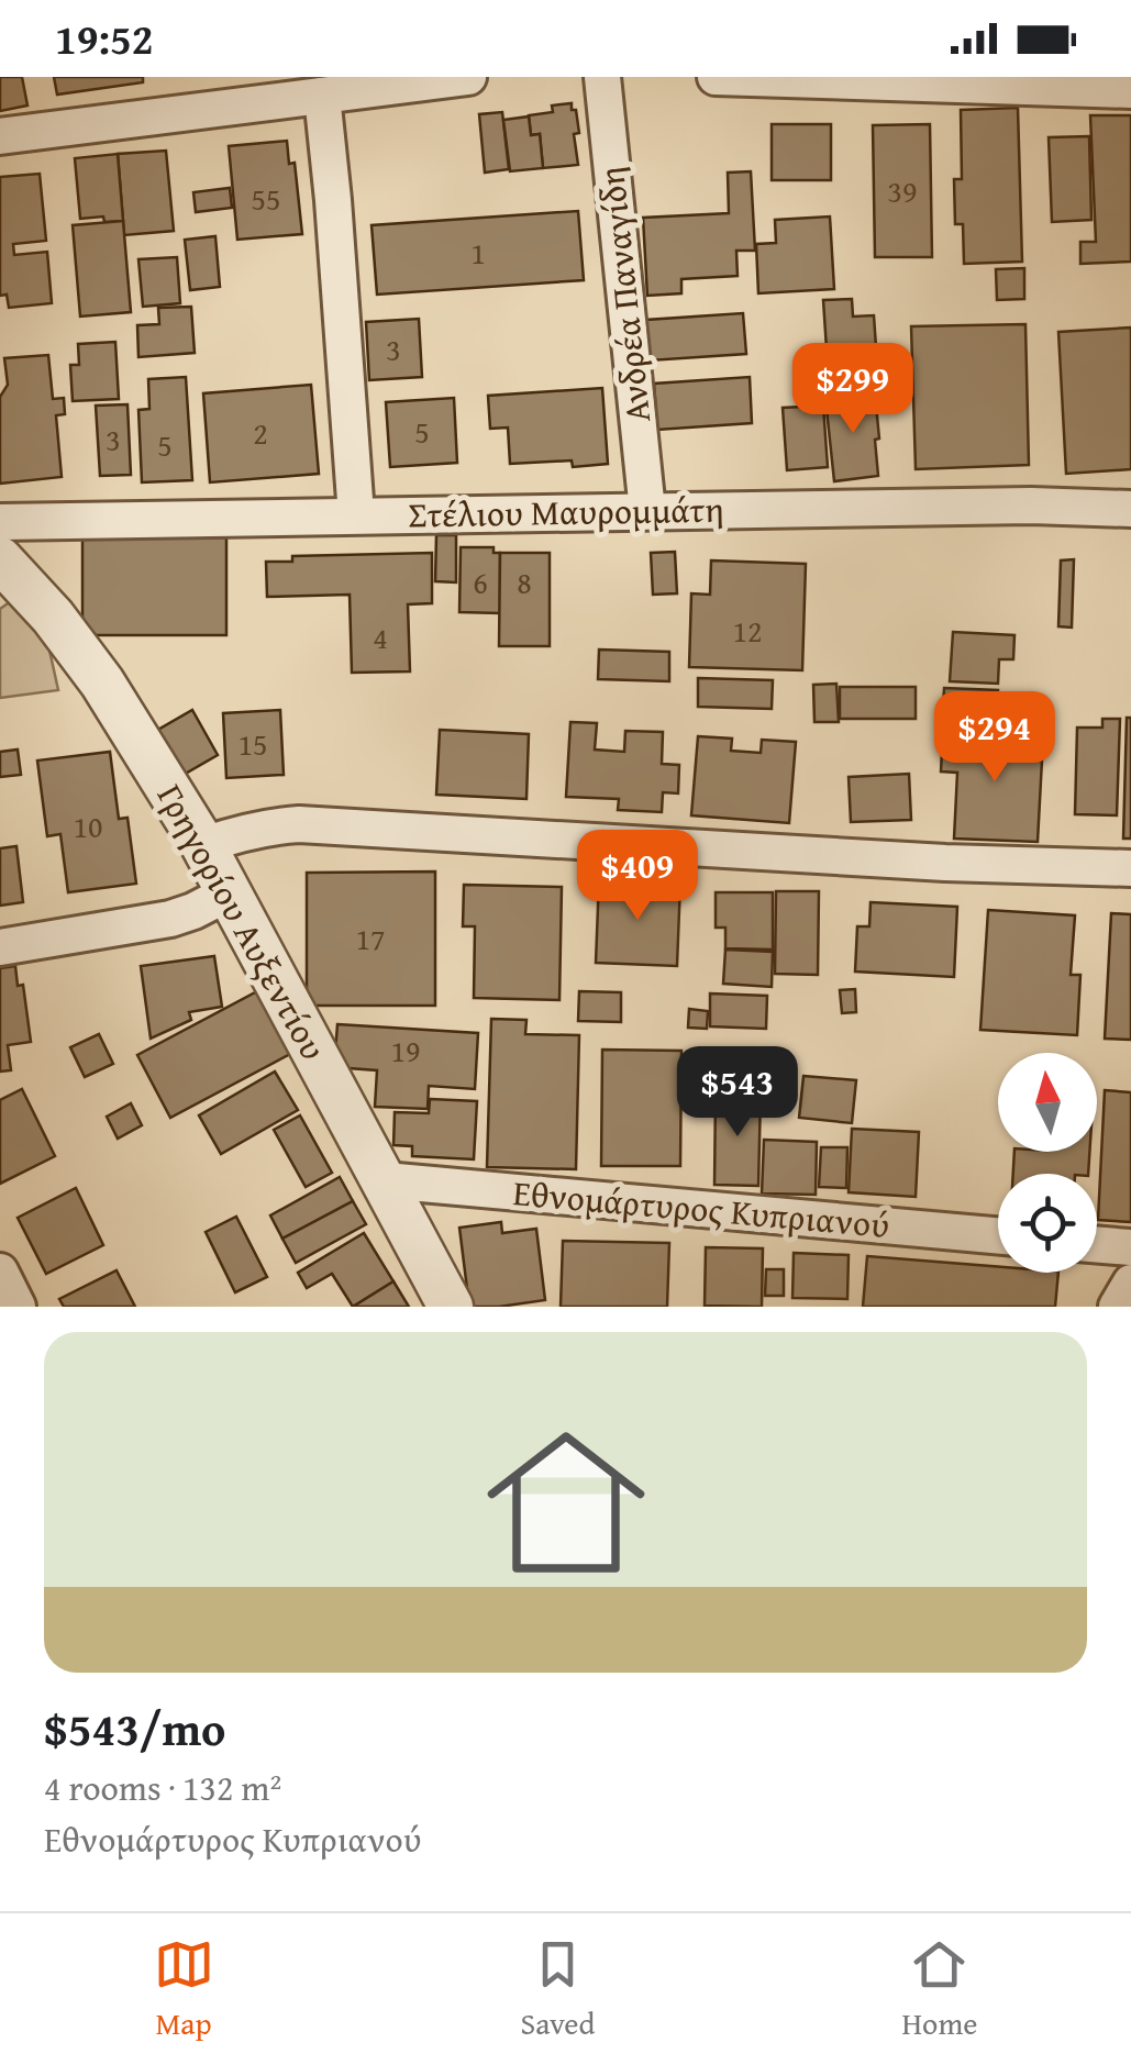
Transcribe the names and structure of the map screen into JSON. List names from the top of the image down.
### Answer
{
  "streets": {
    "street": [
      "Ανδρέα Παναγίδη",
      "Στέλιου Μαυρομμάτη",
      "Γρηγορίου Αυξεντίου",
      "Εθνομάρτυρος Κυπριανού"
    ]
  },
  "crossings": [
    ["Ανδρέα Παναγίδη", "Στέλιου Μαυρομμάτη"],
    ["Γρηγορίου Αυξεντίου", "Εθνομάρτυρος Κυπριανού"]
  ],
  "house_numbers": [
    "39",
    "55",
    "1",
    "3",
    "5",
    "2",
    "3",
    "5",
    "6",
    "8",
    "12",
    "4",
    "15",
    "10",
    "17",
    "19"
  ],
  "north": "top",
  "page": {
    "status": "19:52",
    "price": [
      "$299",
      "$294",
      "$409",
      "$543"
    ],
    "list": [
      {
        "name": "$543/mo",
        "note": "4 rooms · 132 m² · Εθνομάρτυρος Κυπριανού"
      }
    ],
    "tabs": ["Map", "Saved", "Home"]
  }
}
